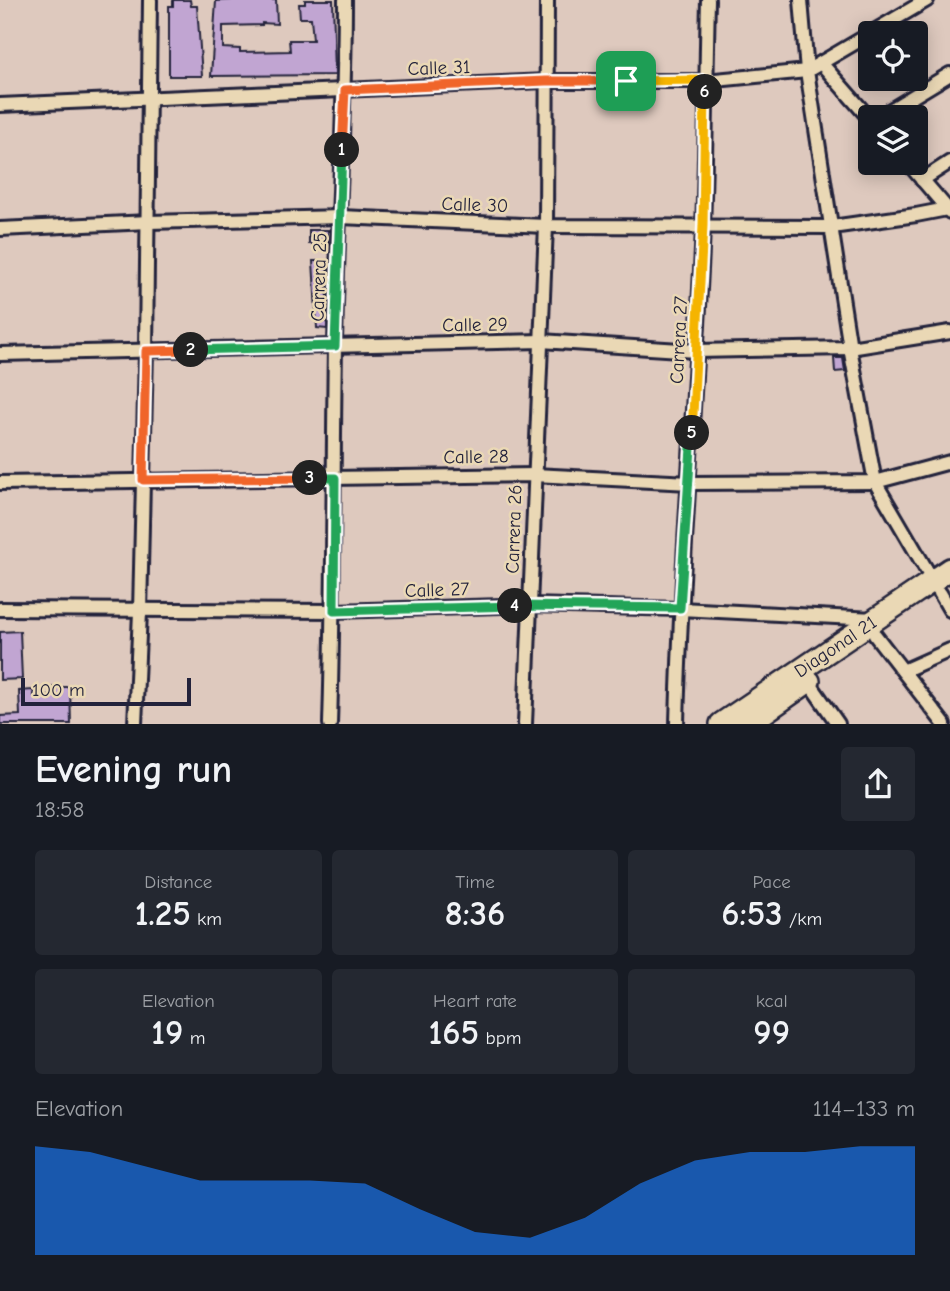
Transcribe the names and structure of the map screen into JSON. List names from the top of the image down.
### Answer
{
  "streets": {
    "highway": ["Diagonal 21"],
    "street": [
      "Calle 31",
      "Calle 30",
      "Carrera 25",
      "Calle 29",
      "Carrera 27",
      "Calle 28",
      "Carrera 26",
      "Calle 27"
    ]
  },
  "crossings": [
    ["Calle 31", "Carrera 25"],
    ["Calle 31", "Carrera 27"],
    ["Calle 31", "Carrera 26"],
    ["Calle 30", "Carrera 25"],
    ["Calle 30", "Carrera 27"],
    ["Calle 30", "Carrera 26"],
    ["Carrera 25", "Calle 29"],
    ["Carrera 25", "Calle 28"],
    ["Carrera 25", "Calle 27"],
    ["Calle 29", "Carrera 27"],
    ["Calle 29", "Carrera 26"],
    ["Carrera 27", "Calle 28"],
    ["Carrera 27", "Calle 27"],
    ["Calle 28", "Carrera 26"],
    ["Carrera 26", "Calle 27"],
    ["Calle 27", "Diagonal 21"]
  ],
  "scale_bar": "100 m",
  "page": {
    "pins": [
      "6",
      "1",
      "2",
      "5",
      "3",
      "4"
    ],
    "scale": "100 m",
    "heading": ["Evening run", "18:58"],
    "stats": [
      ["Distance", "1.25 km"],
      ["Time", "8:36"],
      ["Pace", "6:53 /km"],
      ["Elevation", "19 m"],
      ["Heart rate", "165 bpm"],
      ["kcal", "99"]
    ],
    "chart": ["Elevation", "114–133 m"]
  }
}
